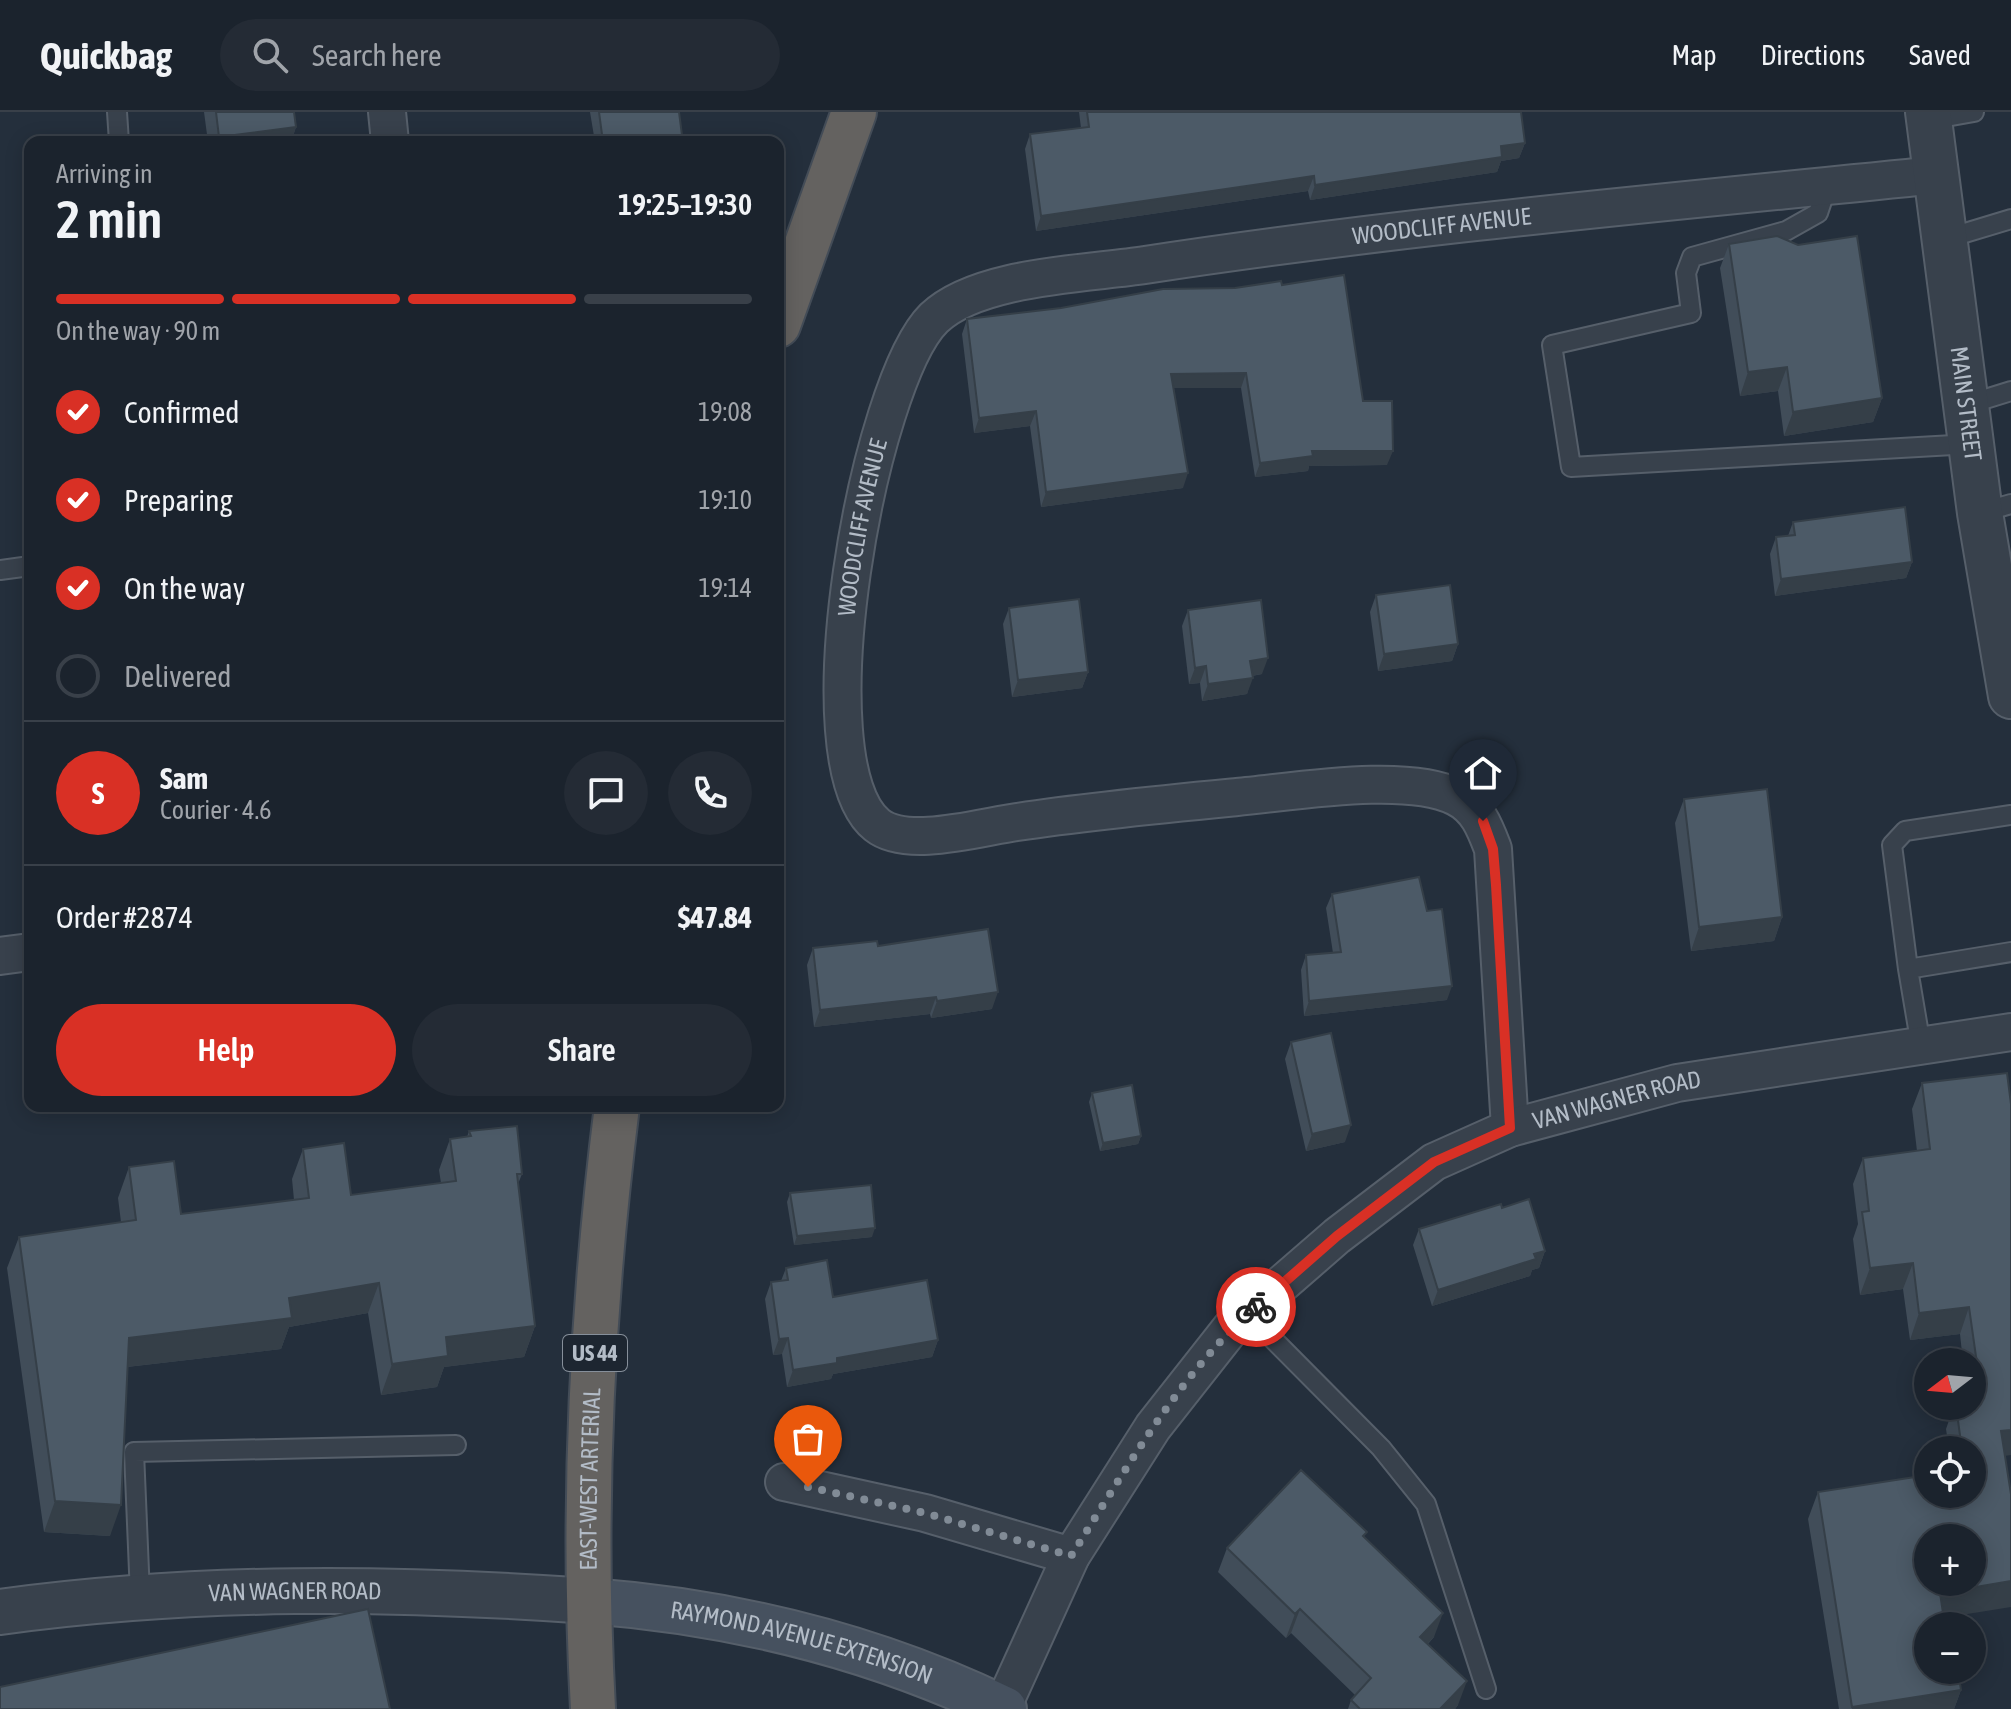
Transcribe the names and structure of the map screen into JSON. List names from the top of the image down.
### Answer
{
  "streets": {
    "highway": ["US 44", "EAST-WEST ARTERIAL"],
    "main road": ["RAYMOND AVENUE EXTENSION"],
    "street": ["WOODCLIFF AVENUE", "MAIN STREET", "VAN WAGNER ROAD"]
  },
  "crossings": [
    ["WOODCLIFF AVENUE", "MAIN STREET"],
    ["WOODCLIFF AVENUE", "VAN WAGNER ROAD"],
    ["VAN WAGNER ROAD", "EAST-WEST ARTERIAL"],
    ["VAN WAGNER ROAD", "RAYMOND AVENUE EXTENSION"],
    ["EAST-WEST ARTERIAL", "RAYMOND AVENUE EXTENSION"]
  ],
  "north": "left",
  "page": {
    "header": "Quickbag",
    "search": "Search here",
    "nav": ["Map", "Directions", "Saved"],
    "heading": ["2 min", "Arriving in", "19:25–19:30"],
    "panel": [
      "Sam",
      "Courier · 4.6",
      "Order #2874",
      "$47.84"
    ],
    "bar": "On the way · 90 m",
    "list": [
      ["Confirmed", "19:08"],
      ["Preparing", "19:10"],
      ["On the way", "19:14"],
      "Delivered"
    ],
    "round": "S",
    "buttons": ["Help", "Share"],
    "map_buttons": ["+", "−"]
  }
}
